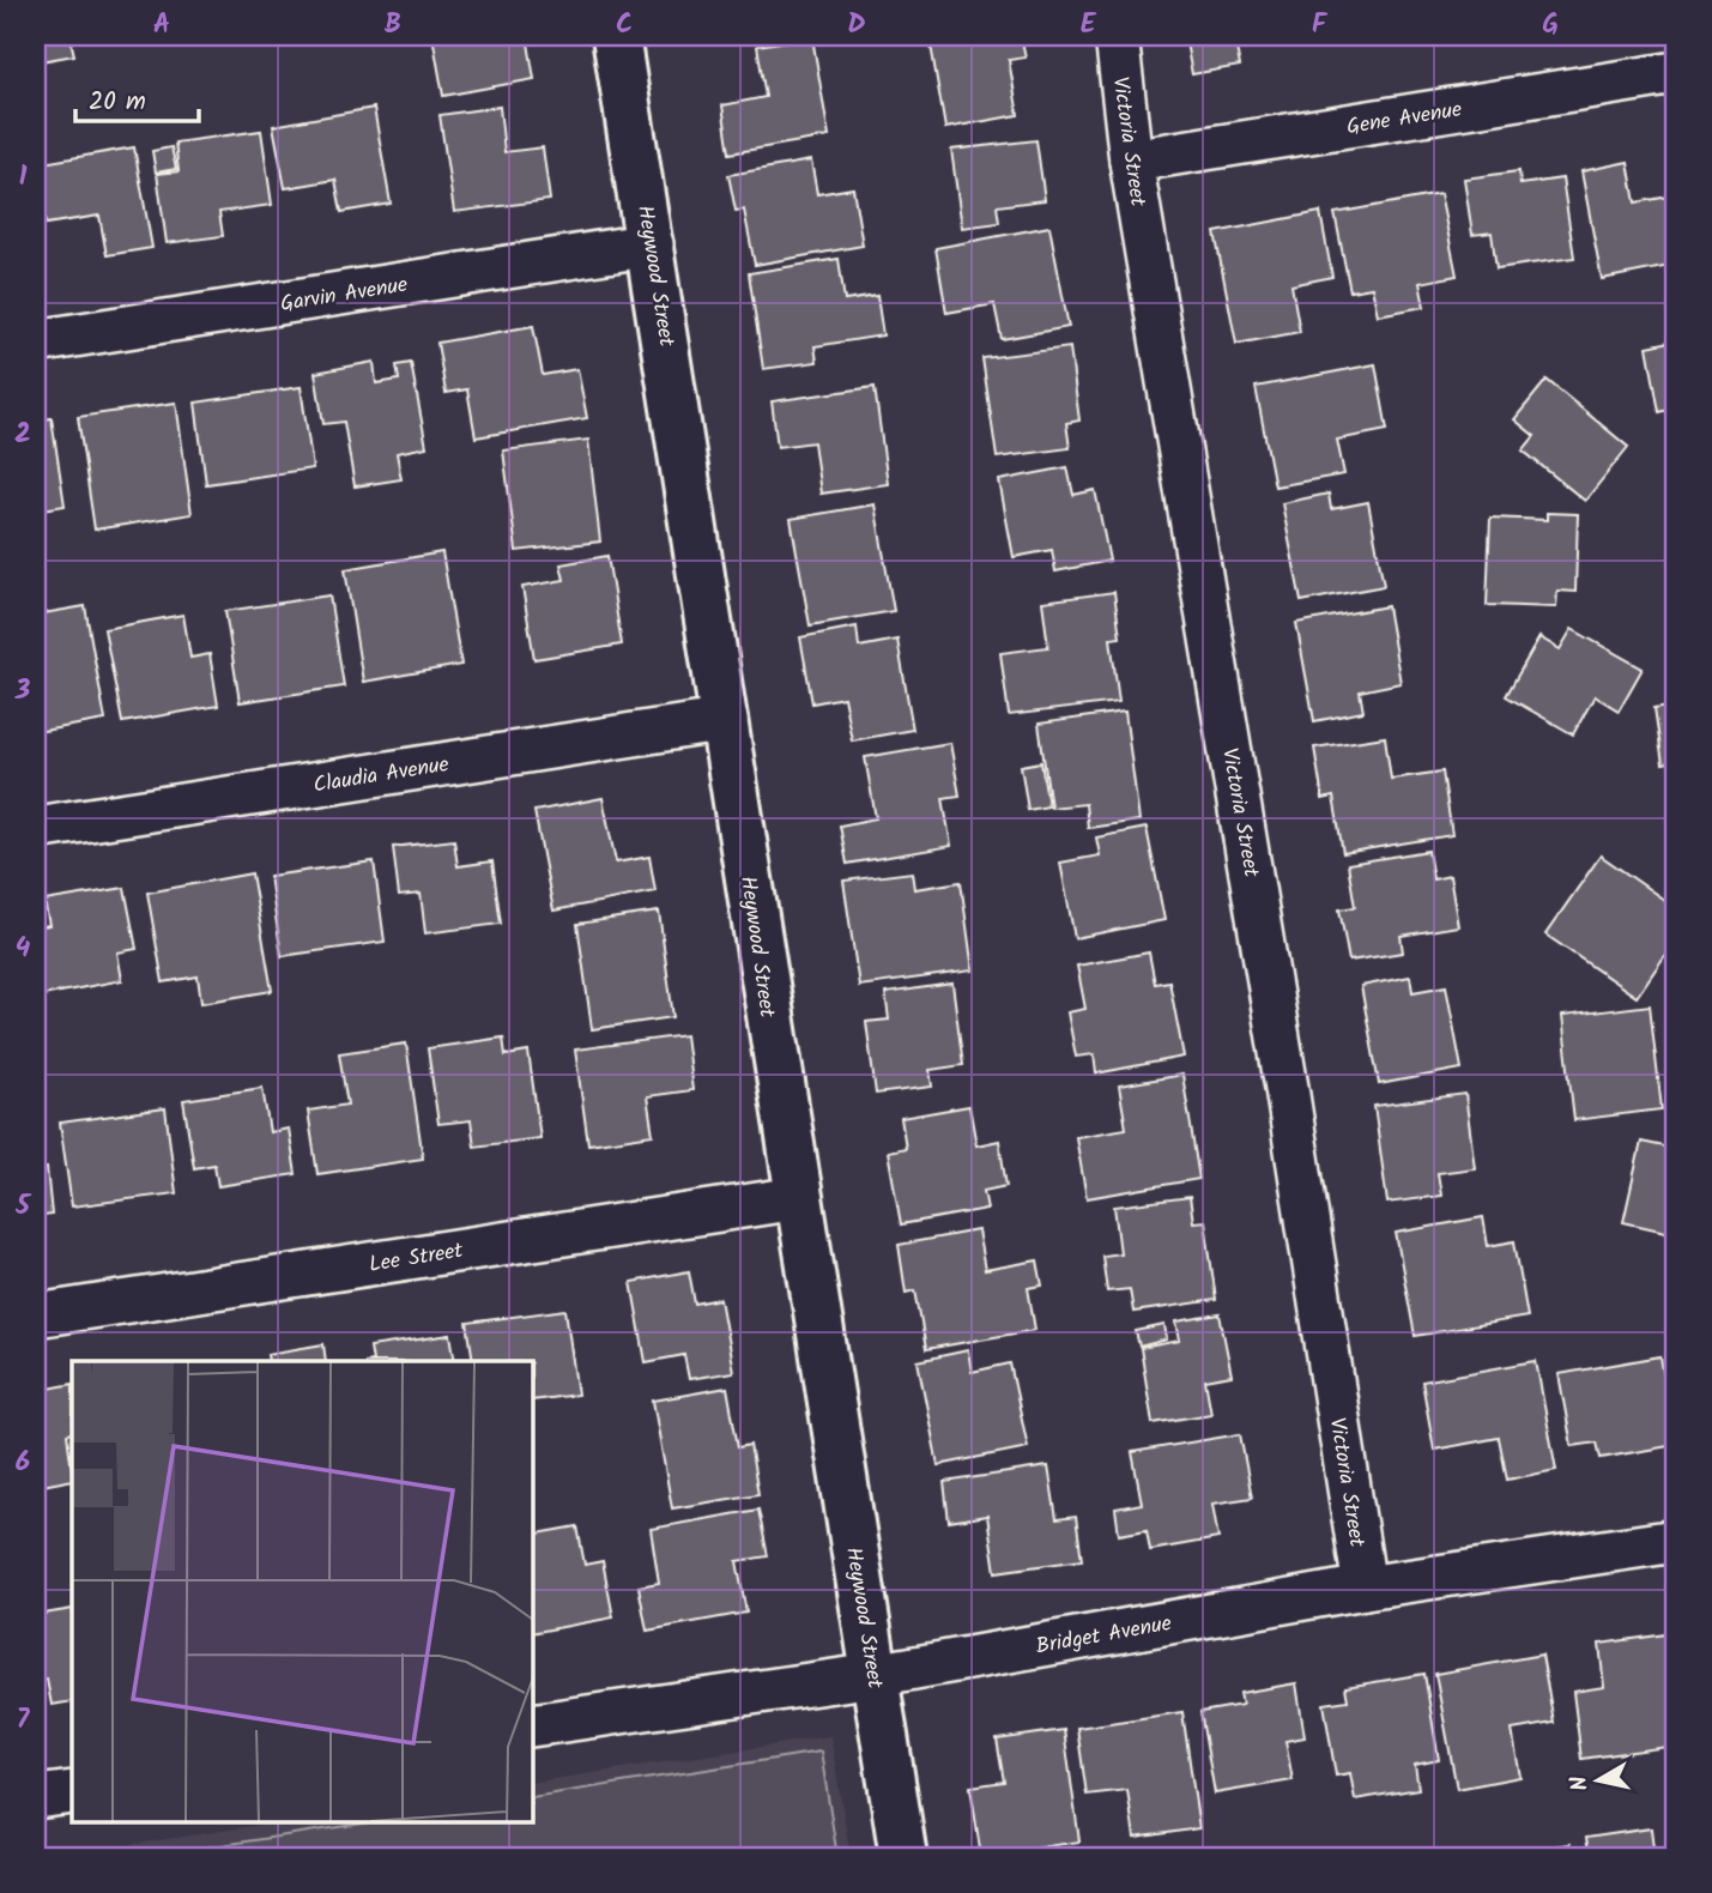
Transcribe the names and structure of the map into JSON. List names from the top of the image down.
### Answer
{
  "streets": {
    "street": [
      "Gene Avenue",
      "Victoria Street",
      "Heywood Street",
      "Garvin Avenue",
      "Claudia Avenue",
      "Lee Street",
      "Bridget Avenue"
    ]
  },
  "crossings": [
    ["Gene Avenue", "Victoria Street"],
    ["Victoria Street", "Bridget Avenue"],
    ["Heywood Street", "Garvin Avenue"],
    ["Heywood Street", "Claudia Avenue"],
    ["Heywood Street", "Lee Street"],
    ["Heywood Street", "Bridget Avenue"]
  ],
  "scale_bar": "20 m",
  "north": "left",
  "grid": {
    "columns": [
      "A",
      "B",
      "C",
      "D",
      "E",
      "F",
      "G"
    ],
    "rows": [
      "1",
      "2",
      "3",
      "4",
      "5",
      "6",
      "7"
    ]
  }
}
